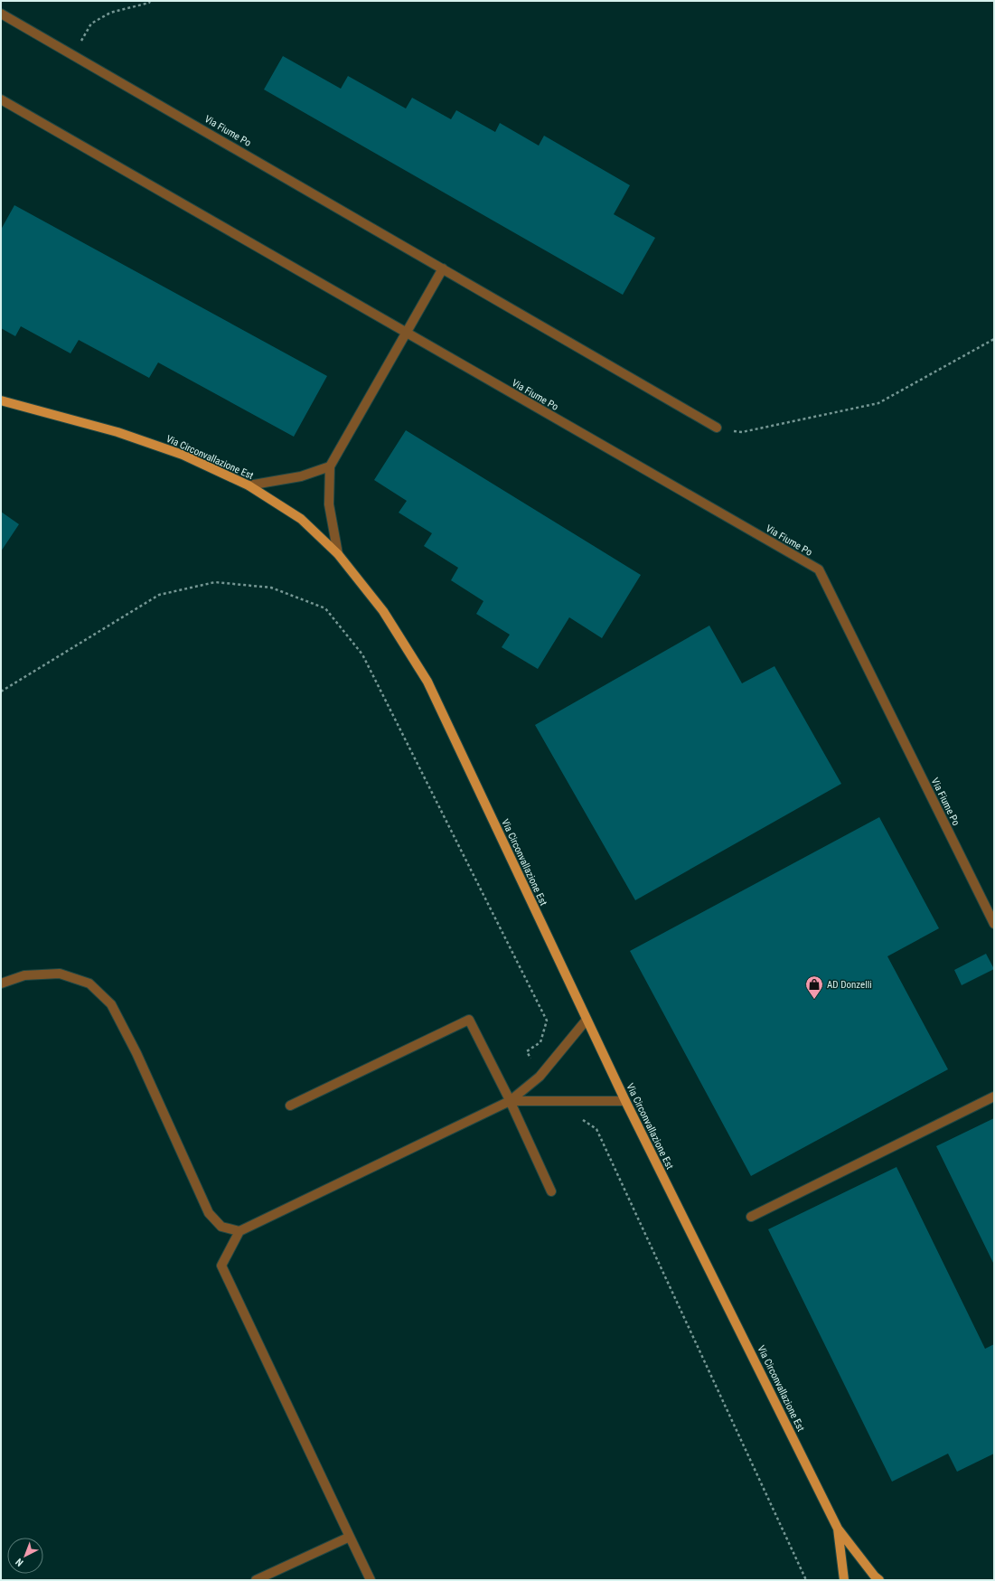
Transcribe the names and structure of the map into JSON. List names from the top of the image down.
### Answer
{
  "streets": {
    "main road": ["Via Circonvallazione Est"],
    "street": ["Via Fiume Po"]
  },
  "places": {
    "shop": ["AD Donzelli"]
  },
  "north": "bottom left"
}
